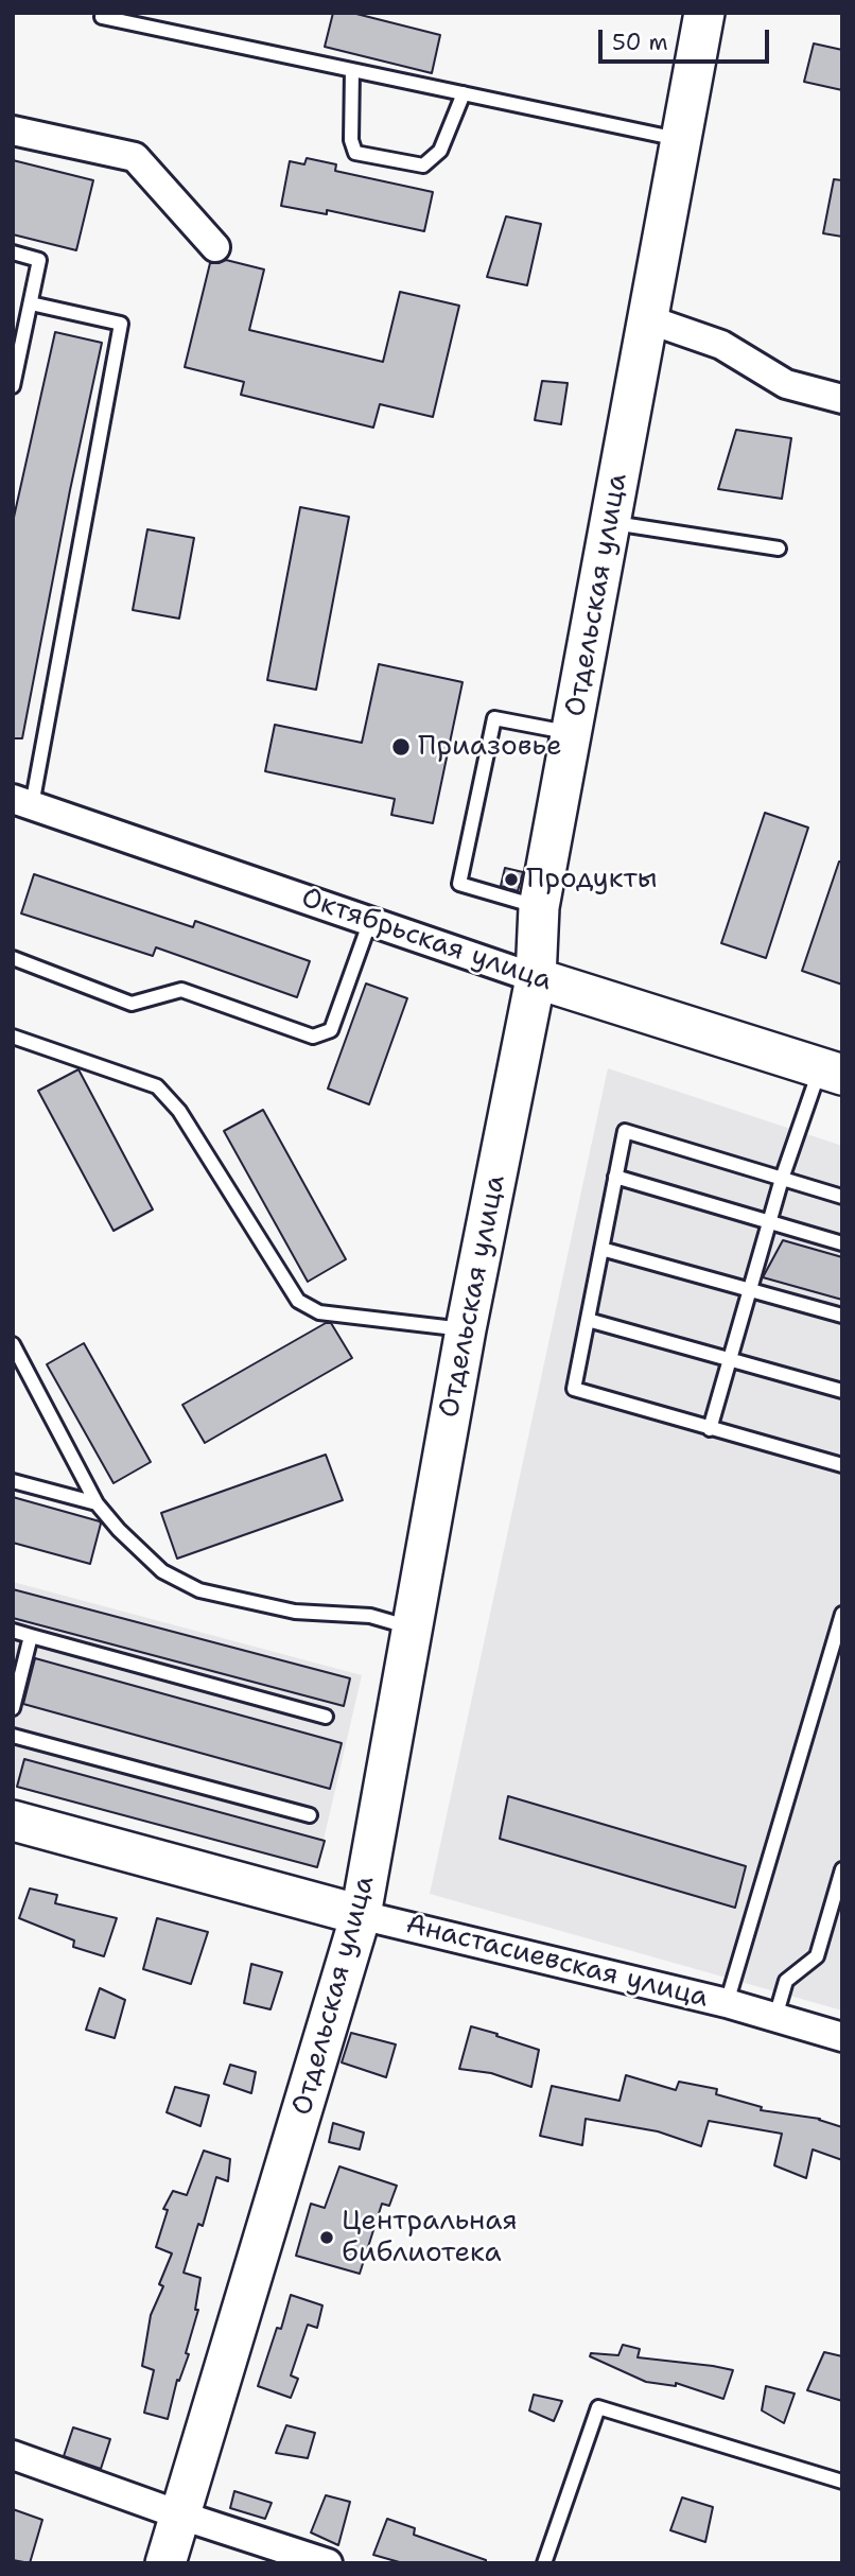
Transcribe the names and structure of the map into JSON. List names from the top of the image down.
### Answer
{
  "streets": {
    "street": ["Отдельская улица", "Октябрьская улица", "Анастасиевская улица"]
  },
  "crossings": [
    ["Отдельская улица", "Октябрьская улица"],
    ["Отдельская улица", "Анастасиевская улица"]
  ],
  "places": ["Приазовье", "Продукты", "Центральная библиотека"],
  "scale_bar": "50 m"
}
